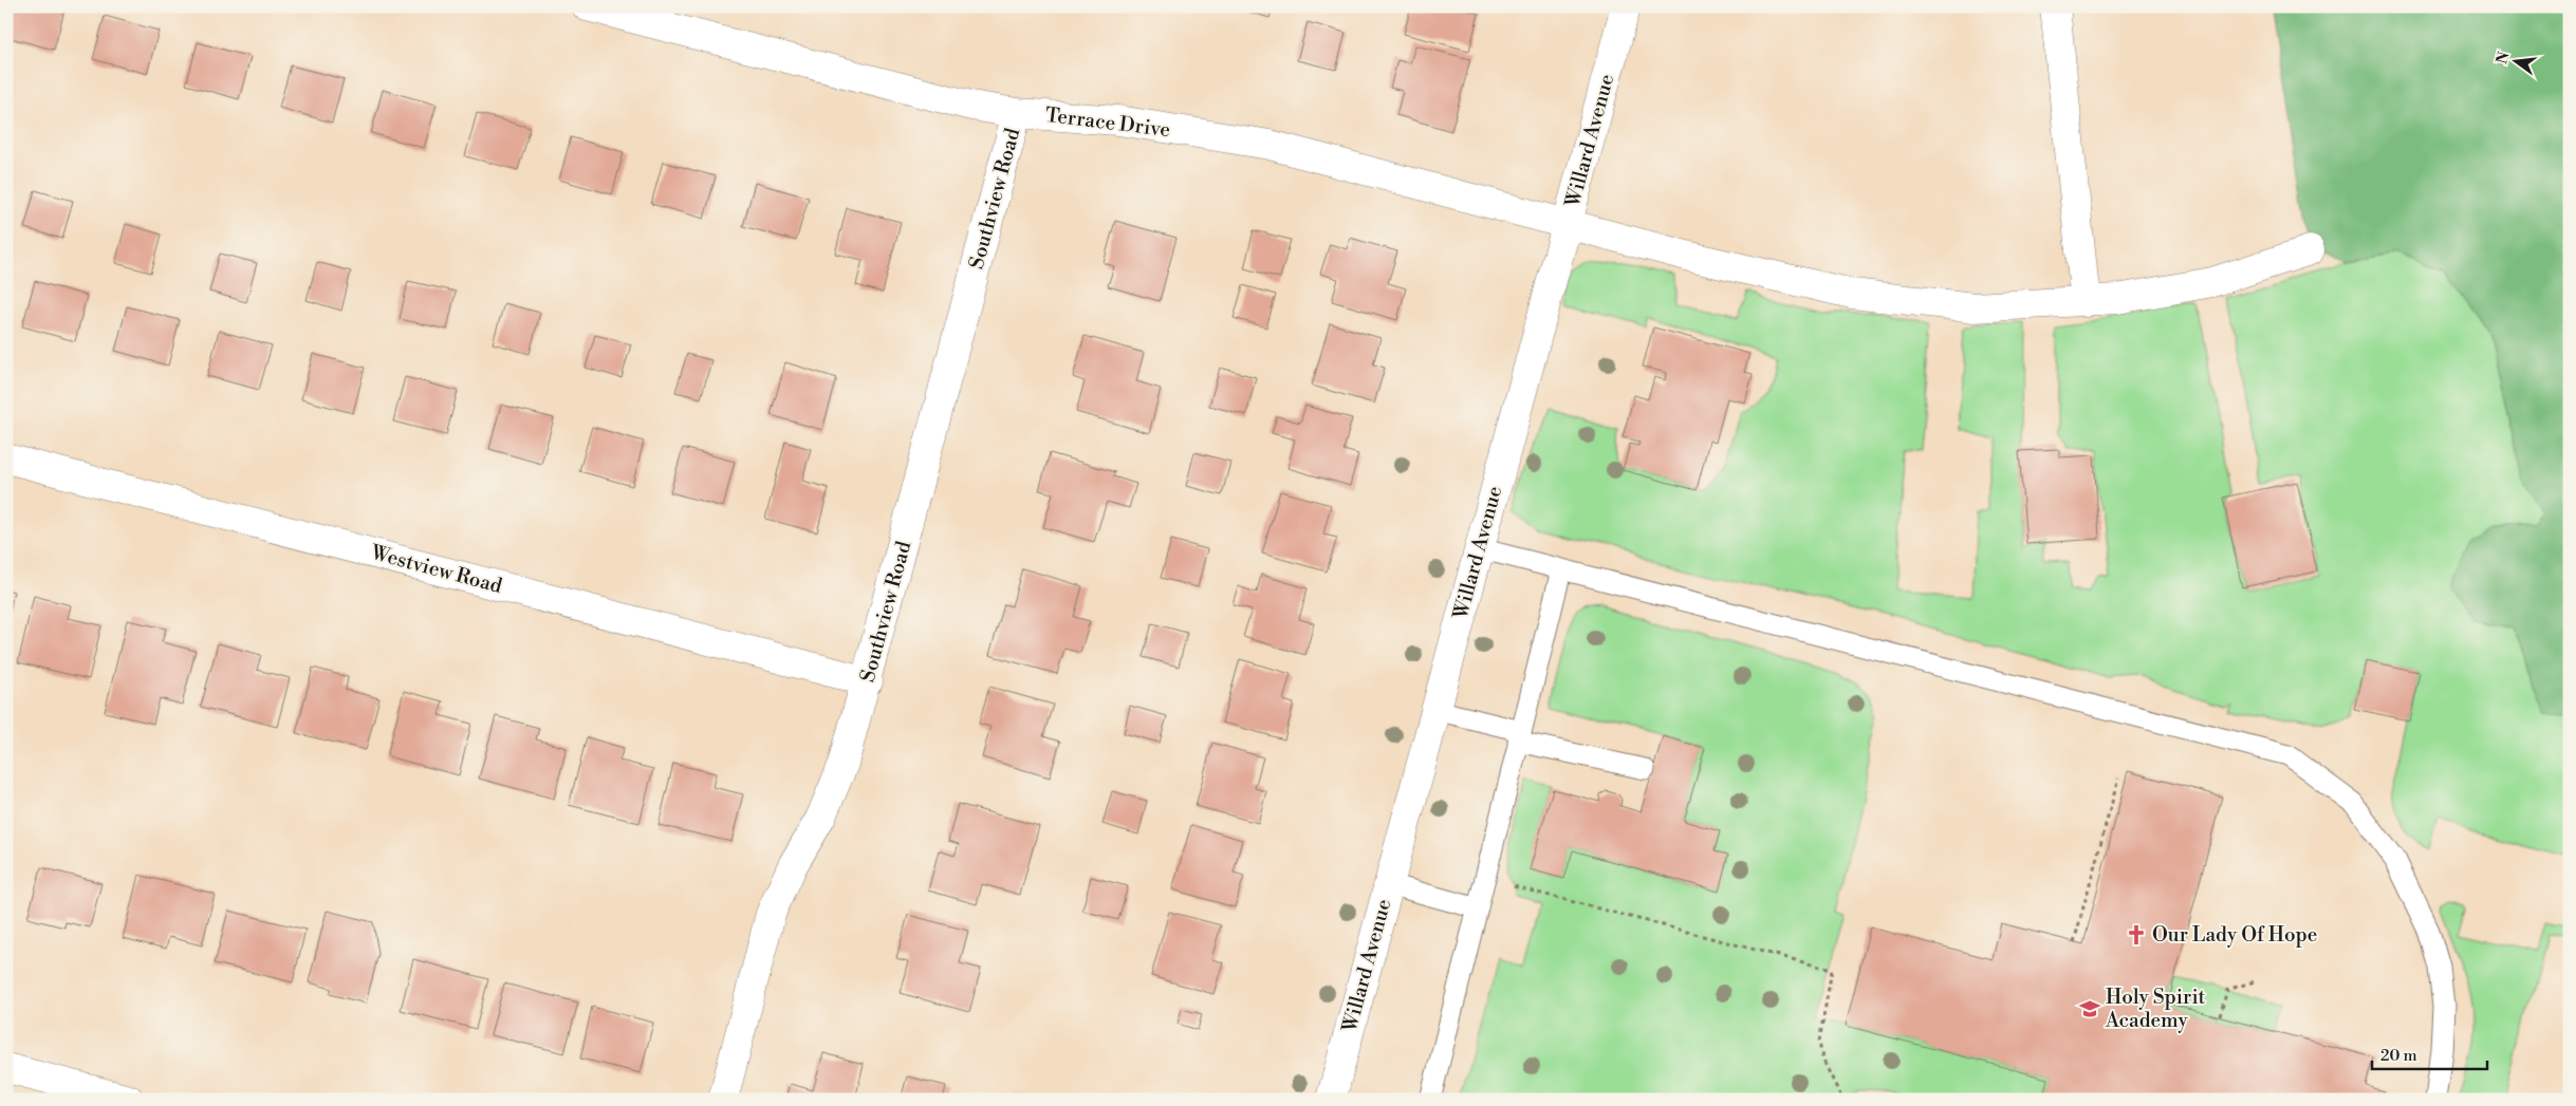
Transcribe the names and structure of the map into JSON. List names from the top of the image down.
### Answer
{
  "streets": {
    "street": [
      "Terrace Drive",
      "Willard Avenue",
      "Southview Road",
      "Westview Road"
    ]
  },
  "crossings": [
    ["Terrace Drive", "Willard Avenue"],
    ["Terrace Drive", "Southview Road"],
    ["Southview Road", "Westview Road"]
  ],
  "places": {
    "church": ["Our Lady Of Hope"],
    "school or university": ["Holy Spirit Academy"]
  },
  "scale_bar": "20 m",
  "north": "left"
}
